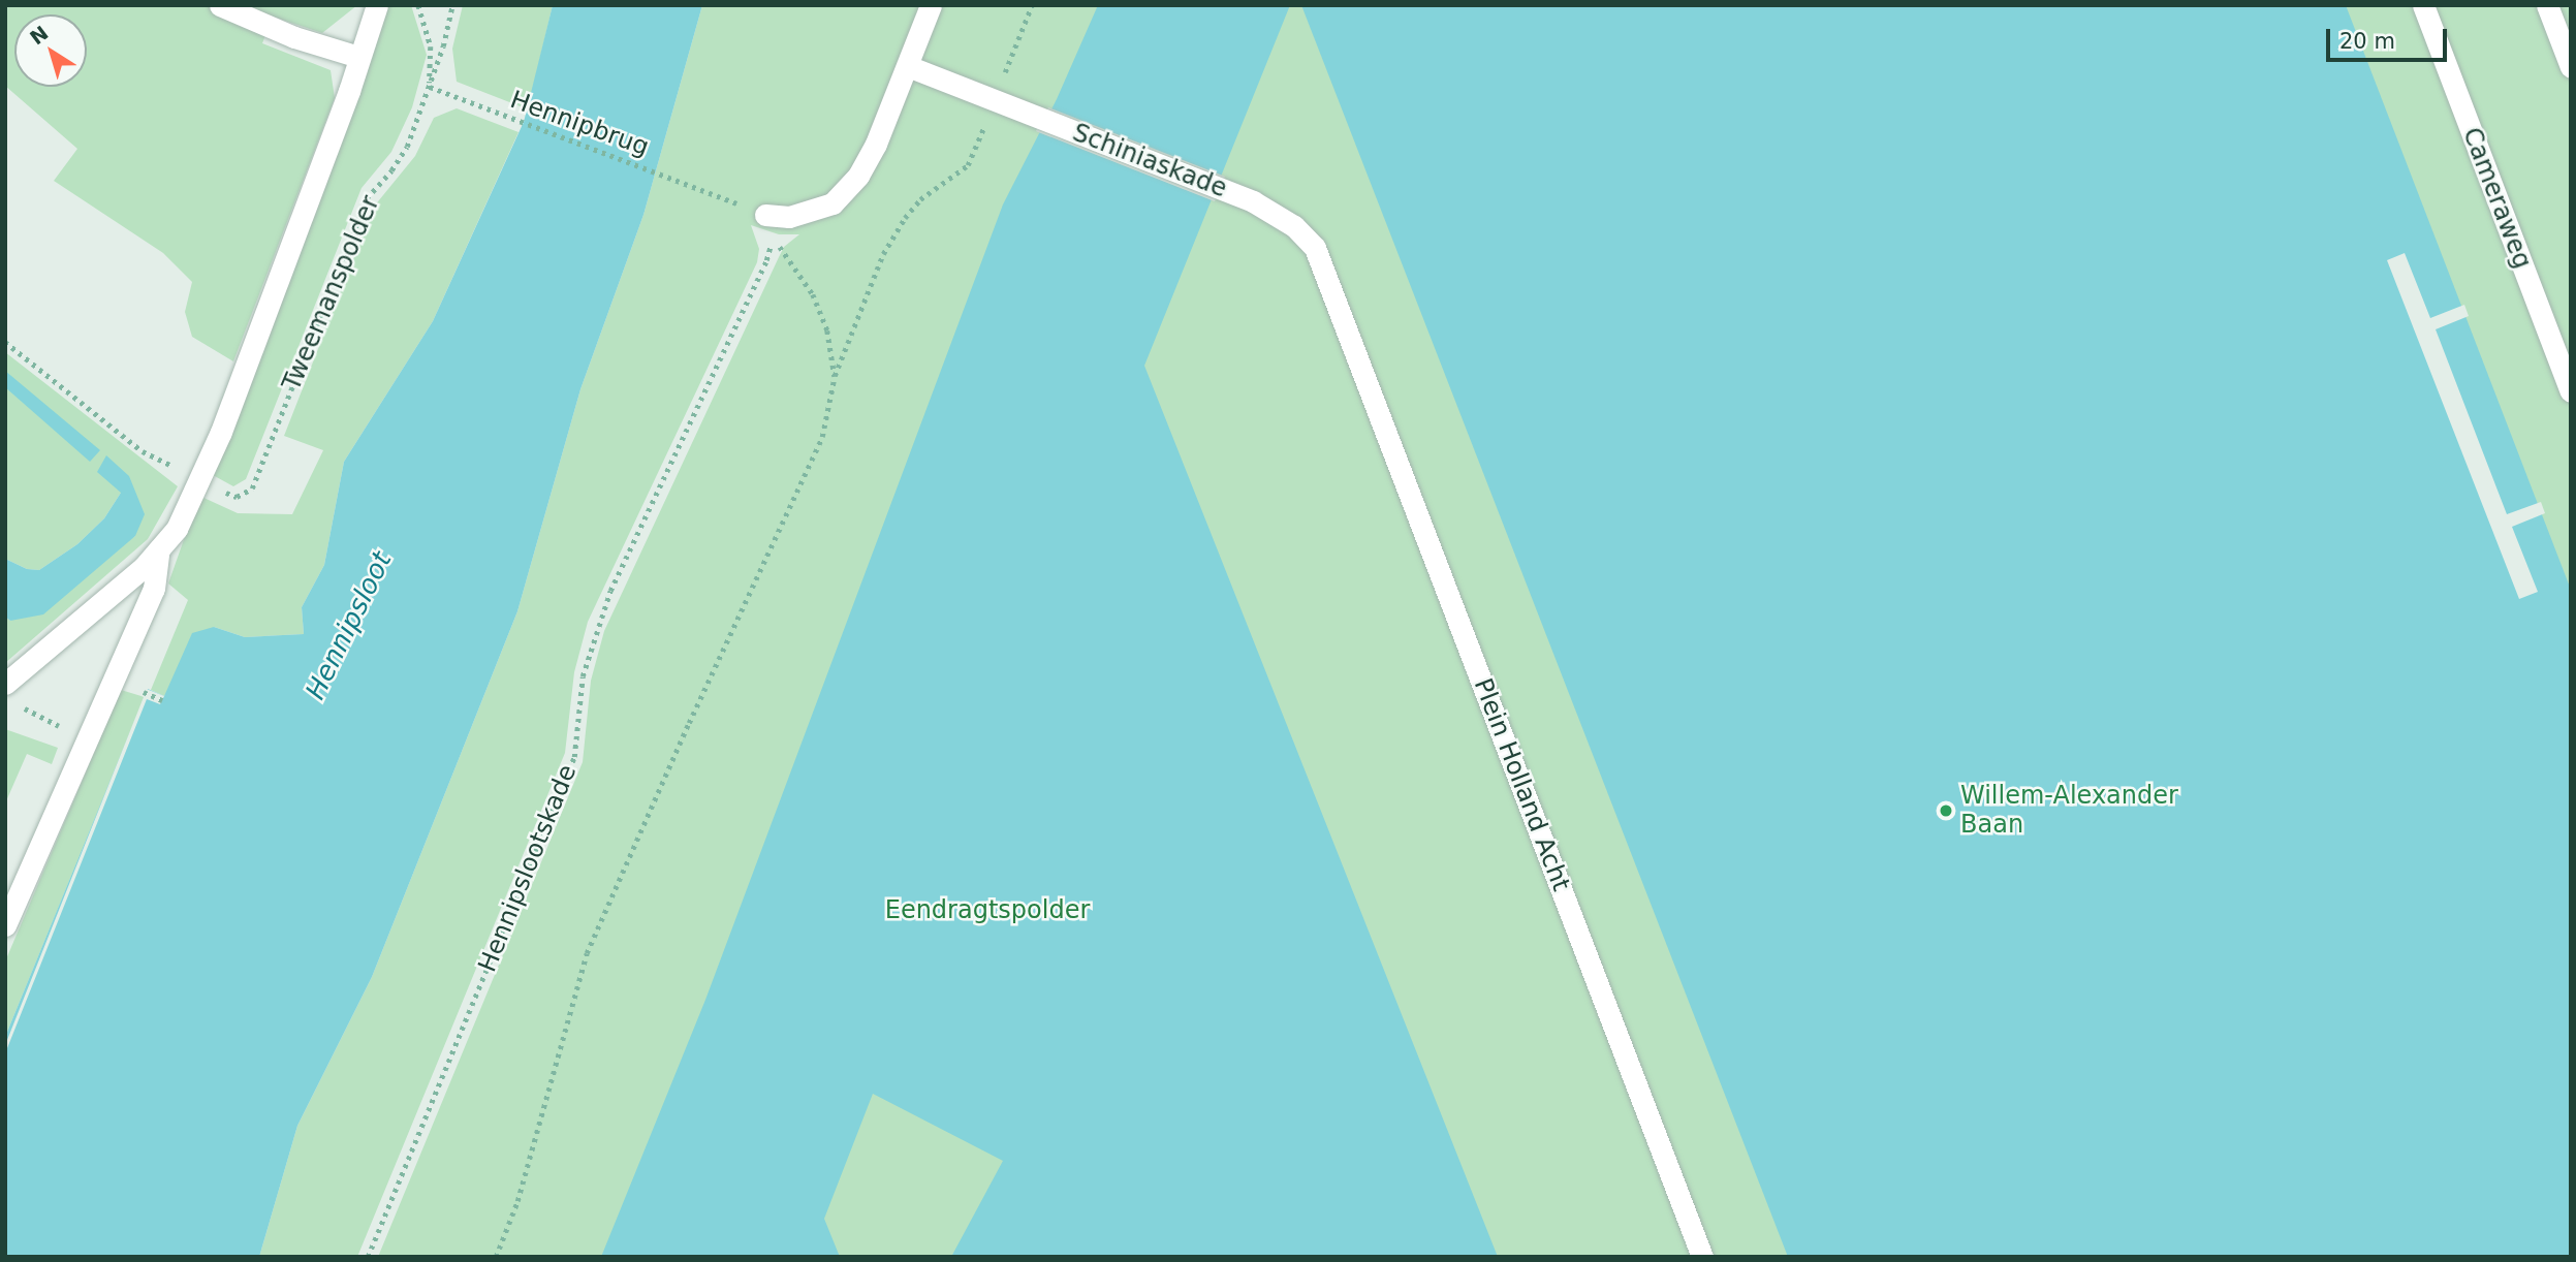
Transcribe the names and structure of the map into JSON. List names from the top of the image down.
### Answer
{
  "streets": {
    "street": [
      "Schiniaskade",
      "Cameraweg",
      "Tweemanspolder",
      "Plein Holland Acht"
    ],
    "path": ["Hennipbrug", "Hennipslootskade"]
  },
  "crossings": [
    ["Hennipbrug", "Tweemanspolder"],
    ["Schiniaskade", "Plein Holland Acht"]
  ],
  "water": ["Hennipsloot"],
  "parks": ["Eendragtspolder"],
  "places": ["Willem-Alexander Baan"],
  "scale_bar": "20 m",
  "north": "top left"
}
